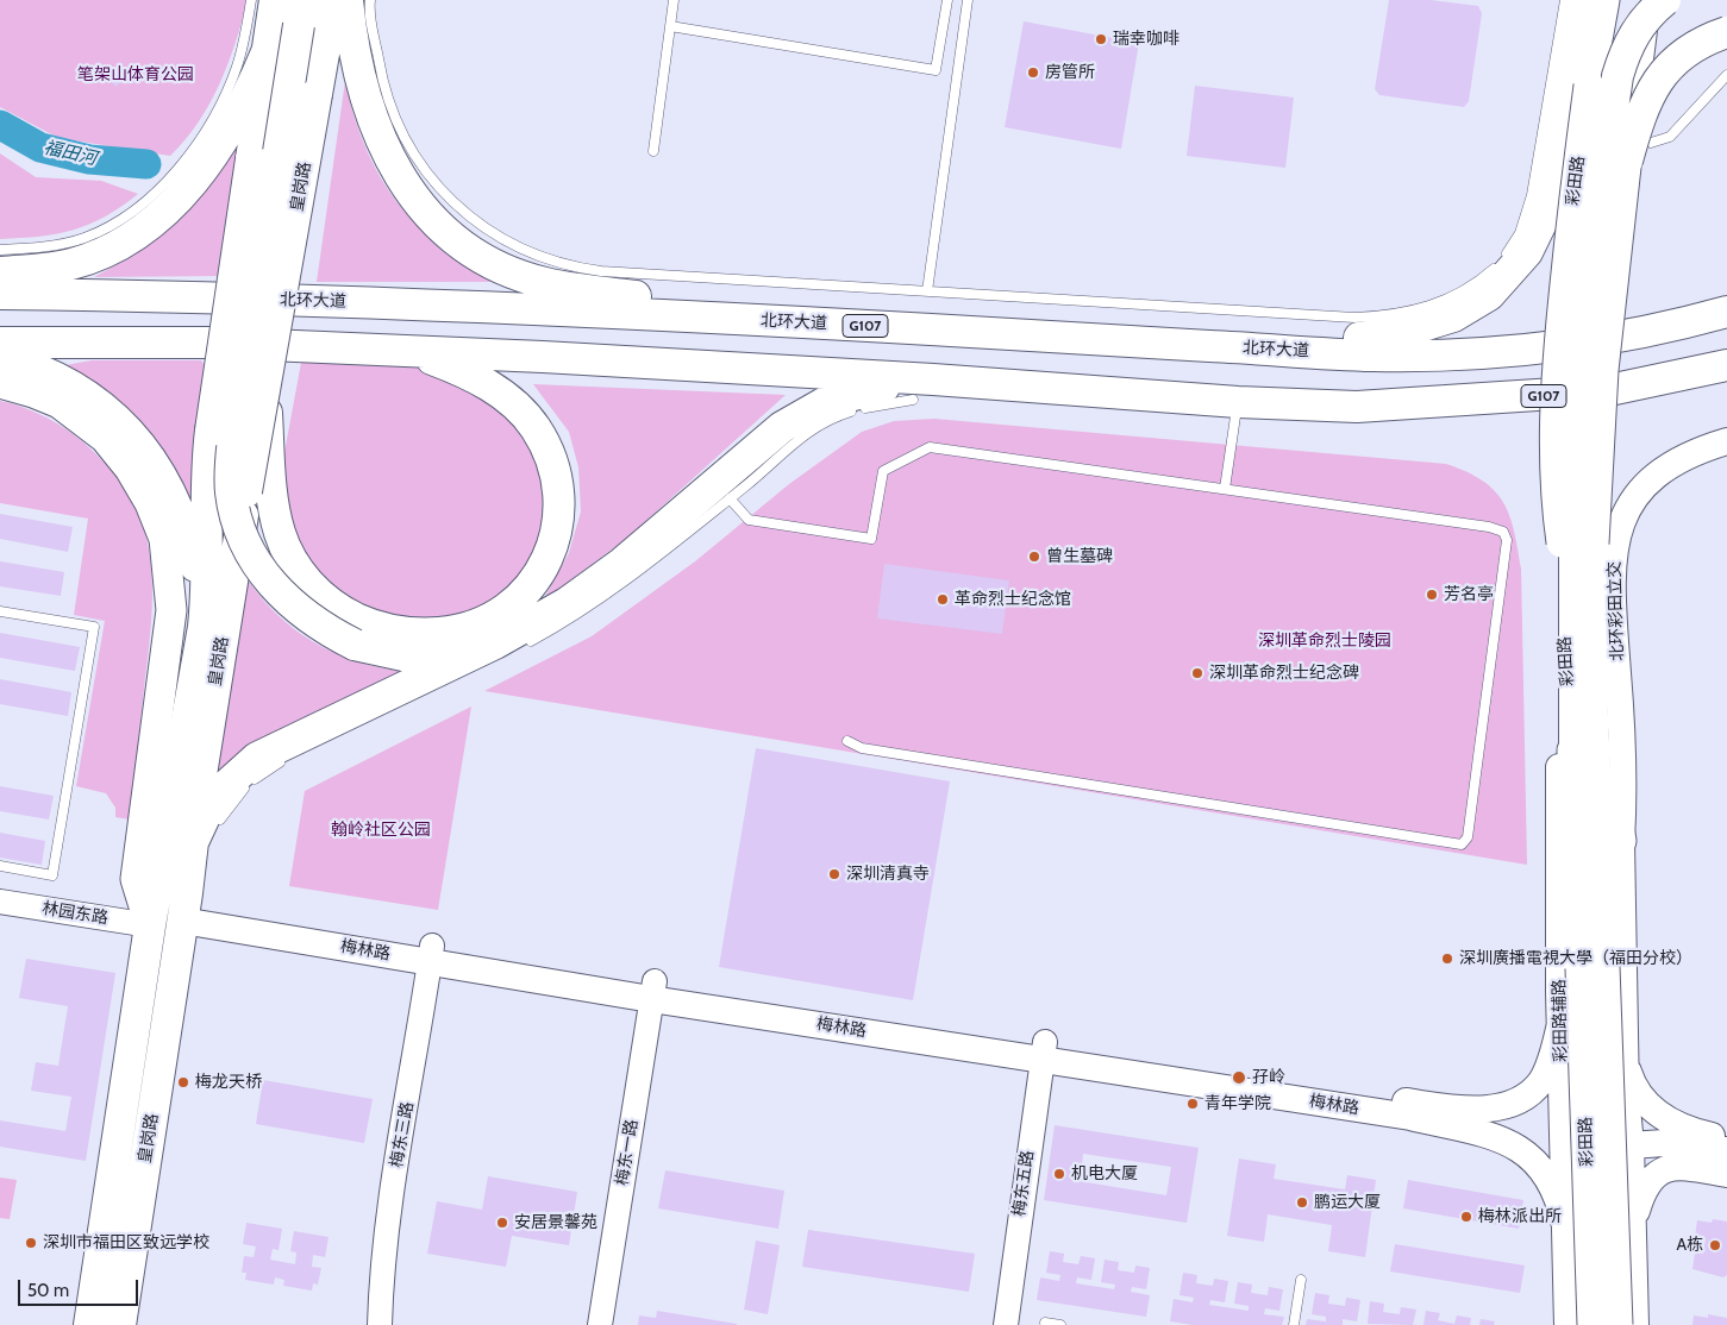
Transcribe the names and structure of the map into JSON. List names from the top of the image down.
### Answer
{
  "streets": {
    "highway": ["皇岗路", "北环大道", "G107"],
    "main road": [
      "彩田路",
      "北环彩田立交",
      "梅林路",
      "彩田路辅路"
    ],
    "street": [
      "林园东路",
      "梅东三路",
      "梅东一路",
      "梅东五路"
    ]
  },
  "crossings": [
    ["彩田路", "彩田路辅路"],
    ["皇岗路", "林园东路"],
    ["皇岗路", "梅林路"],
    ["梅林路", "彩田路辅路"],
    ["梅林路", "梅东三路"],
    ["梅林路", "梅东一路"],
    ["梅林路", "梅东五路"]
  ],
  "water": ["福田河"],
  "parks": ["笔架山体育公园", "深圳革命烈士陵园", "翰岭社区公园"],
  "places": [
    "瑞幸咖啡",
    "房管所",
    "曾生墓碑",
    "芳名亭",
    "革命烈士纪念馆",
    "深圳革命烈士纪念碑",
    "深圳清真寺",
    "深圳廣播電視大學（福田分校）",
    "孖岭",
    "梅龙天桥",
    "青年学院",
    "机电大厦",
    "鹏运大厦",
    "梅林派出所",
    "安居景馨苑",
    "深圳市福田区致远学校",
    "A栋"
  ],
  "scale_bar": "50 m"
}
